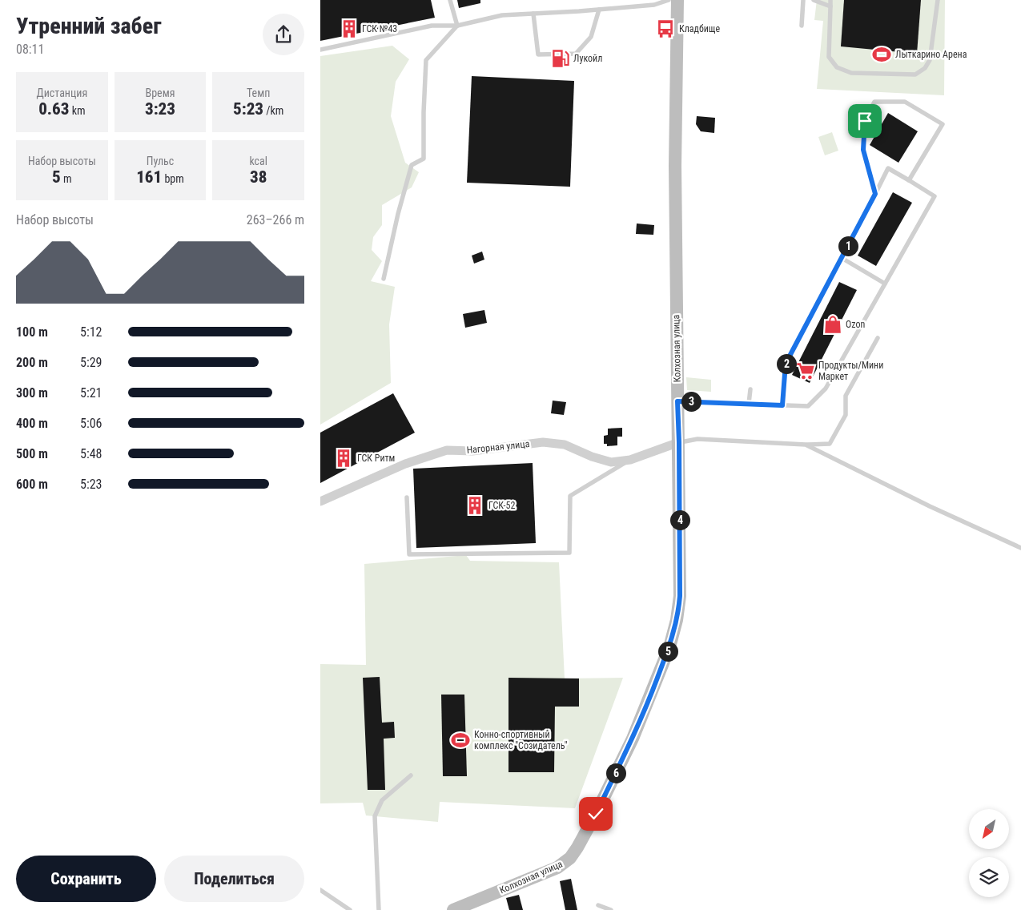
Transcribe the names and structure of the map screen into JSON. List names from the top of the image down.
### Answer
{
  "streets": {
    "street": ["Колхозная улица", "Нагорная улица"]
  },
  "crossings": [
    ["Колхозная улица", "Нагорная улица"]
  ],
  "places": {
    "building": ["ГСК №43", "ГСК Ритм", "ГСК-52"],
    "bus stop": ["Кладбище"],
    "sports": ["Лыткарино Арена", "Конно-спортивный комплекс \"Созидатель\""],
    "fuel station": ["Лукойл"],
    "shop": ["Ozon"],
    "supermarket": ["Продукты/Мини Маркет"]
  },
  "north": "bottom left",
  "page": {
    "heading": ["Утренний забег", "08:11"],
    "stats": [
      ["Дистанция", "0.63 km"],
      ["Время", "3:23"],
      ["Темп", "5:23 /km"],
      ["Набор высоты", "5 m"],
      ["Пульс", "161 bpm"],
      ["kcal", "38"]
    ],
    "chart": ["Набор высоты", "263–266 m"],
    "pins": [
      "1",
      "2",
      "3",
      "4",
      "5",
      "6"
    ],
    "list": [
      {
        "name": "100 m",
        "note": "5:12"
      },
      {
        "name": "200 m",
        "note": "5:29"
      },
      {
        "name": "300 m",
        "note": "5:21"
      },
      {
        "name": "400 m",
        "note": "5:06"
      },
      {
        "name": "500 m",
        "note": "5:48"
      },
      {
        "name": "600 m",
        "note": "5:23"
      }
    ],
    "buttons": ["Сохранить", "Поделиться"]
  }
}
